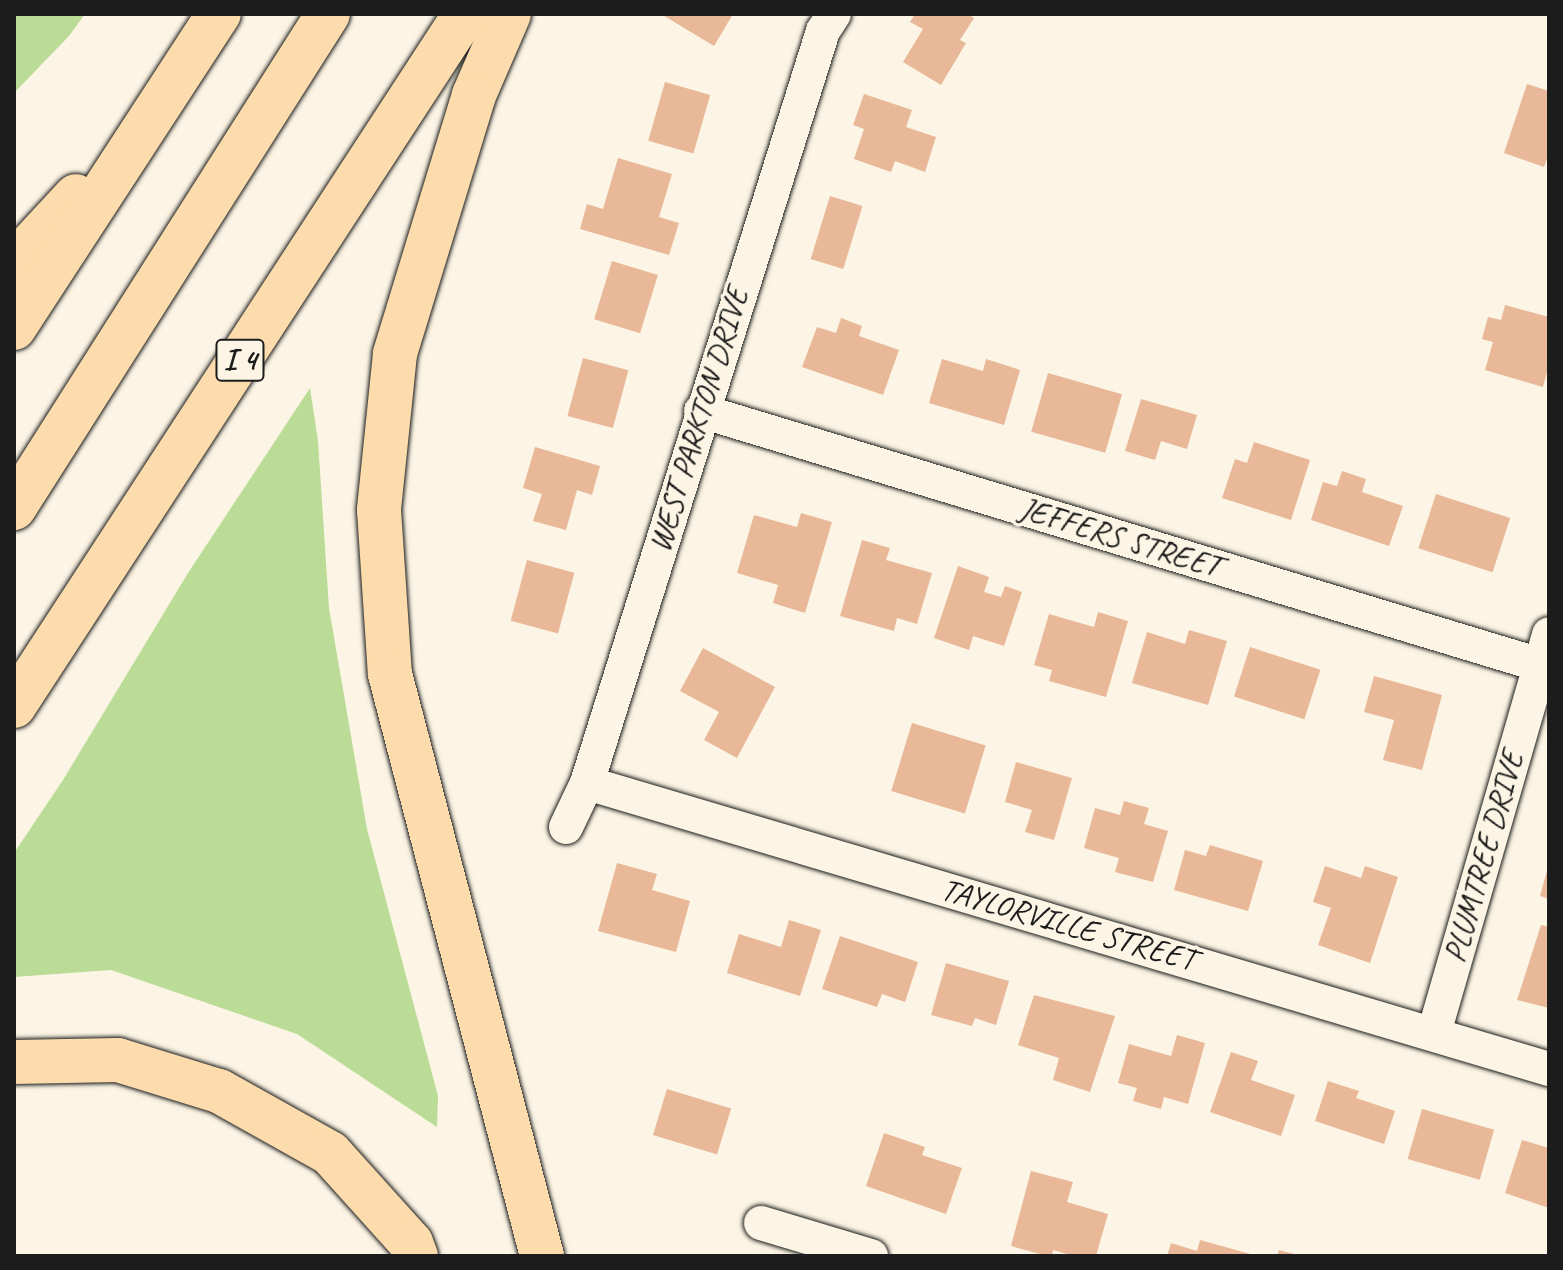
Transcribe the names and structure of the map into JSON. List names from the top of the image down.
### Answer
{
  "streets": {
    "highway": ["I 4"],
    "street": [
      "WEST PARKTON DRIVE",
      "JEFFERS STREET",
      "PLUMTREE DRIVE",
      "TAYLORVILLE STREET"
    ]
  },
  "crossings": [
    ["WEST PARKTON DRIVE", "JEFFERS STREET"],
    ["WEST PARKTON DRIVE", "TAYLORVILLE STREET"],
    ["JEFFERS STREET", "PLUMTREE DRIVE"],
    ["PLUMTREE DRIVE", "TAYLORVILLE STREET"]
  ]
}
